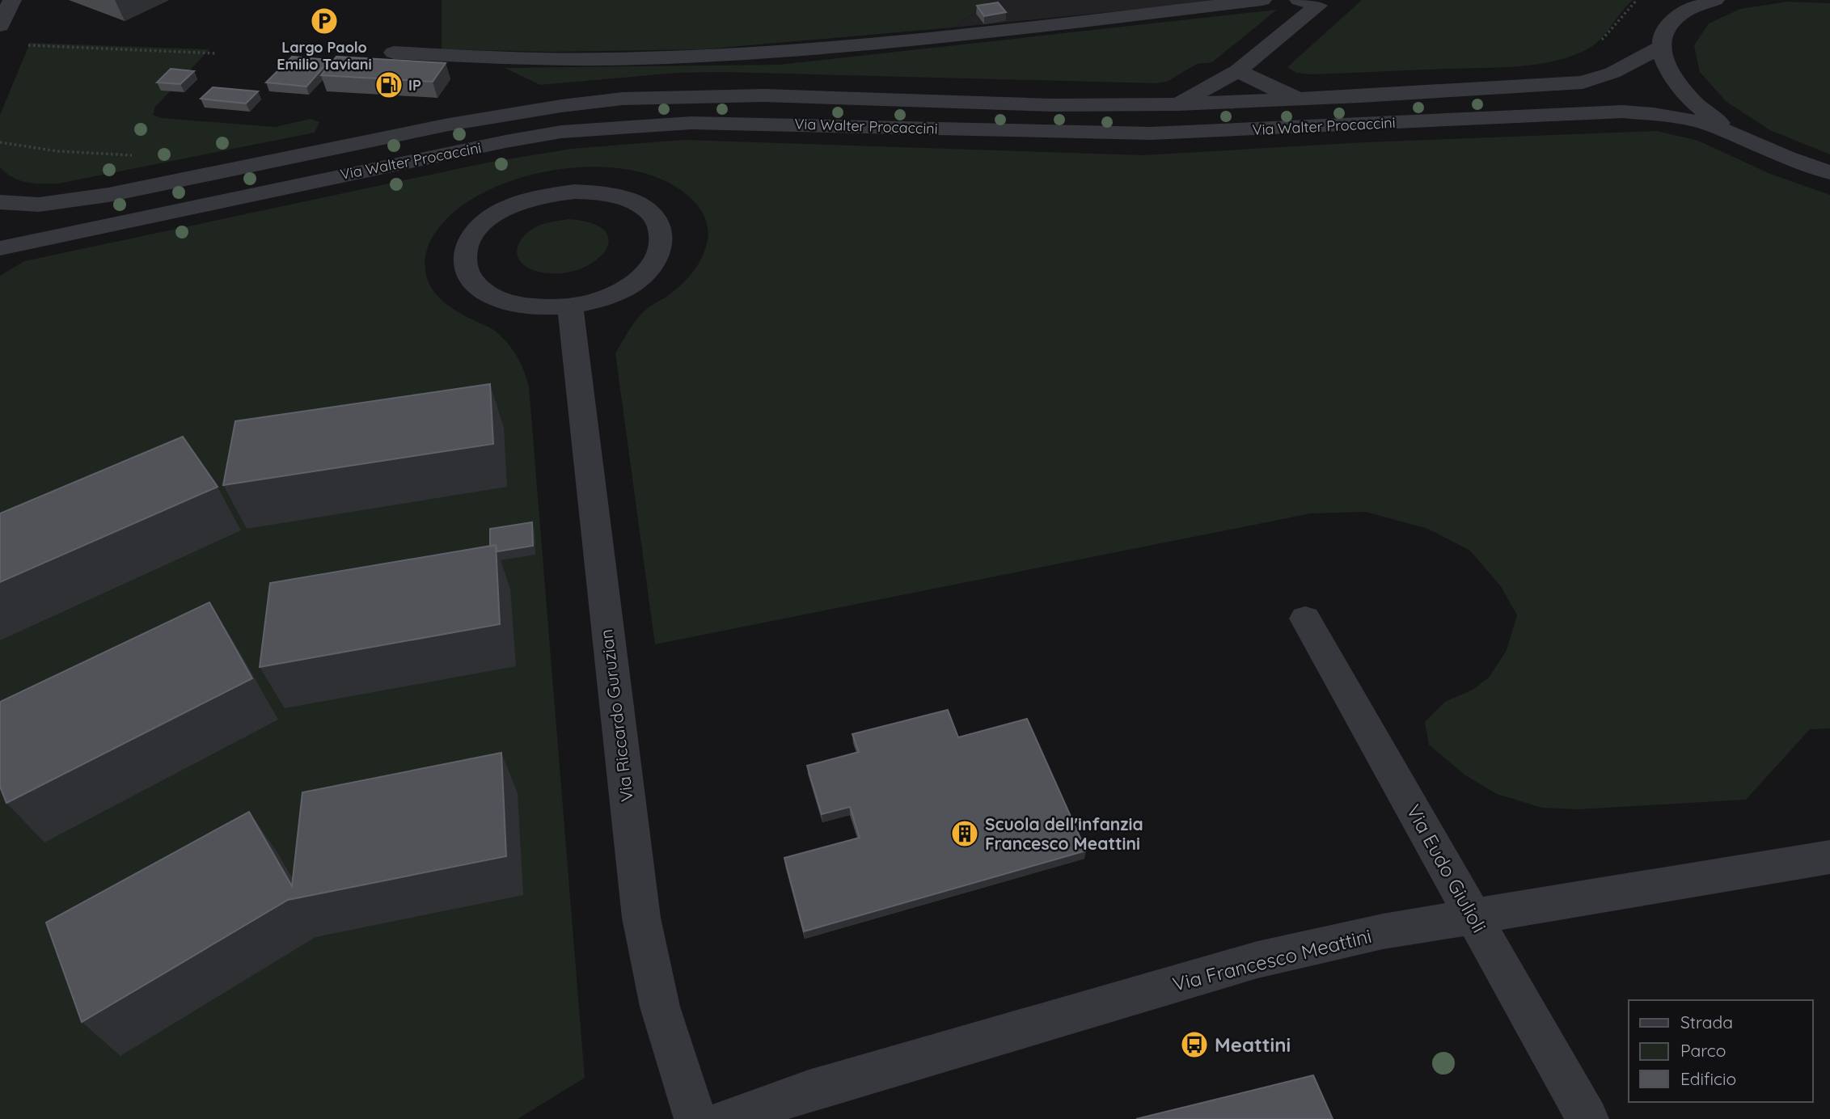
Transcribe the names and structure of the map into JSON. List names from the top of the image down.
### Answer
{
  "streets": {
    "street": [
      "Via Walter Procaccini",
      "Via Riccardo Guruzian",
      "Via Eudo Giulioli",
      "Via Francesco Meattini"
    ]
  },
  "crossings": [
    ["Via Eudo Giulioli", "Via Francesco Meattini"]
  ],
  "places": {
    "parking": ["Largo Paolo Emilio Taviani"],
    "fuel station": ["IP"],
    "building": ["Scuola dell'infanzia Francesco Meattini"],
    "bus stop": ["Meattini"]
  },
  "legend": ["Strada", "Parco", "Edificio"]
}
